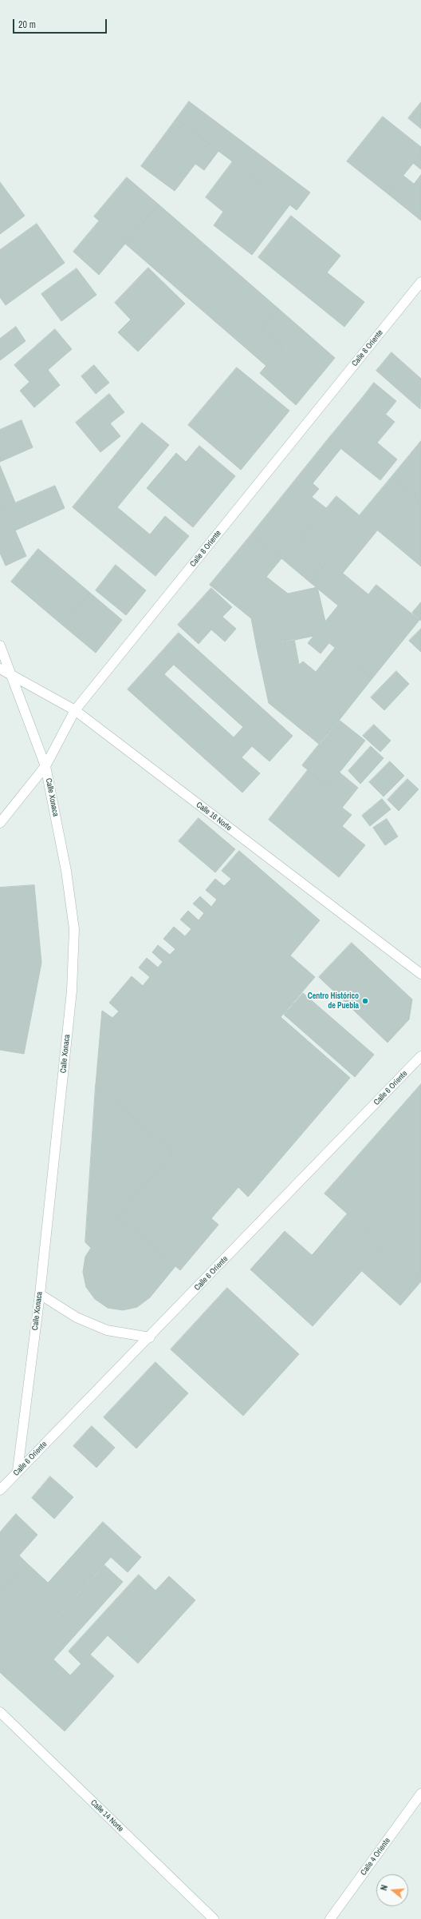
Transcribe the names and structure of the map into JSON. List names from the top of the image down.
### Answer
{
  "streets": {
    "street": [
      "Calle 8 Oriente",
      "Calle Xonaca",
      "Calle 16 Norte",
      "Calle 6 Oriente",
      "Calle 14 Norte",
      "Calle 4 Oriente"
    ]
  },
  "crossings": [
    ["Calle 8 Oriente", "Calle Xonaca"],
    ["Calle 8 Oriente", "Calle 16 Norte"],
    ["Calle Xonaca", "Calle 16 Norte"],
    ["Calle Xonaca", "Calle 6 Oriente"]
  ],
  "places": ["Centro Histórico de Puebla"],
  "scale_bar": "20 m",
  "north": "left"
}
